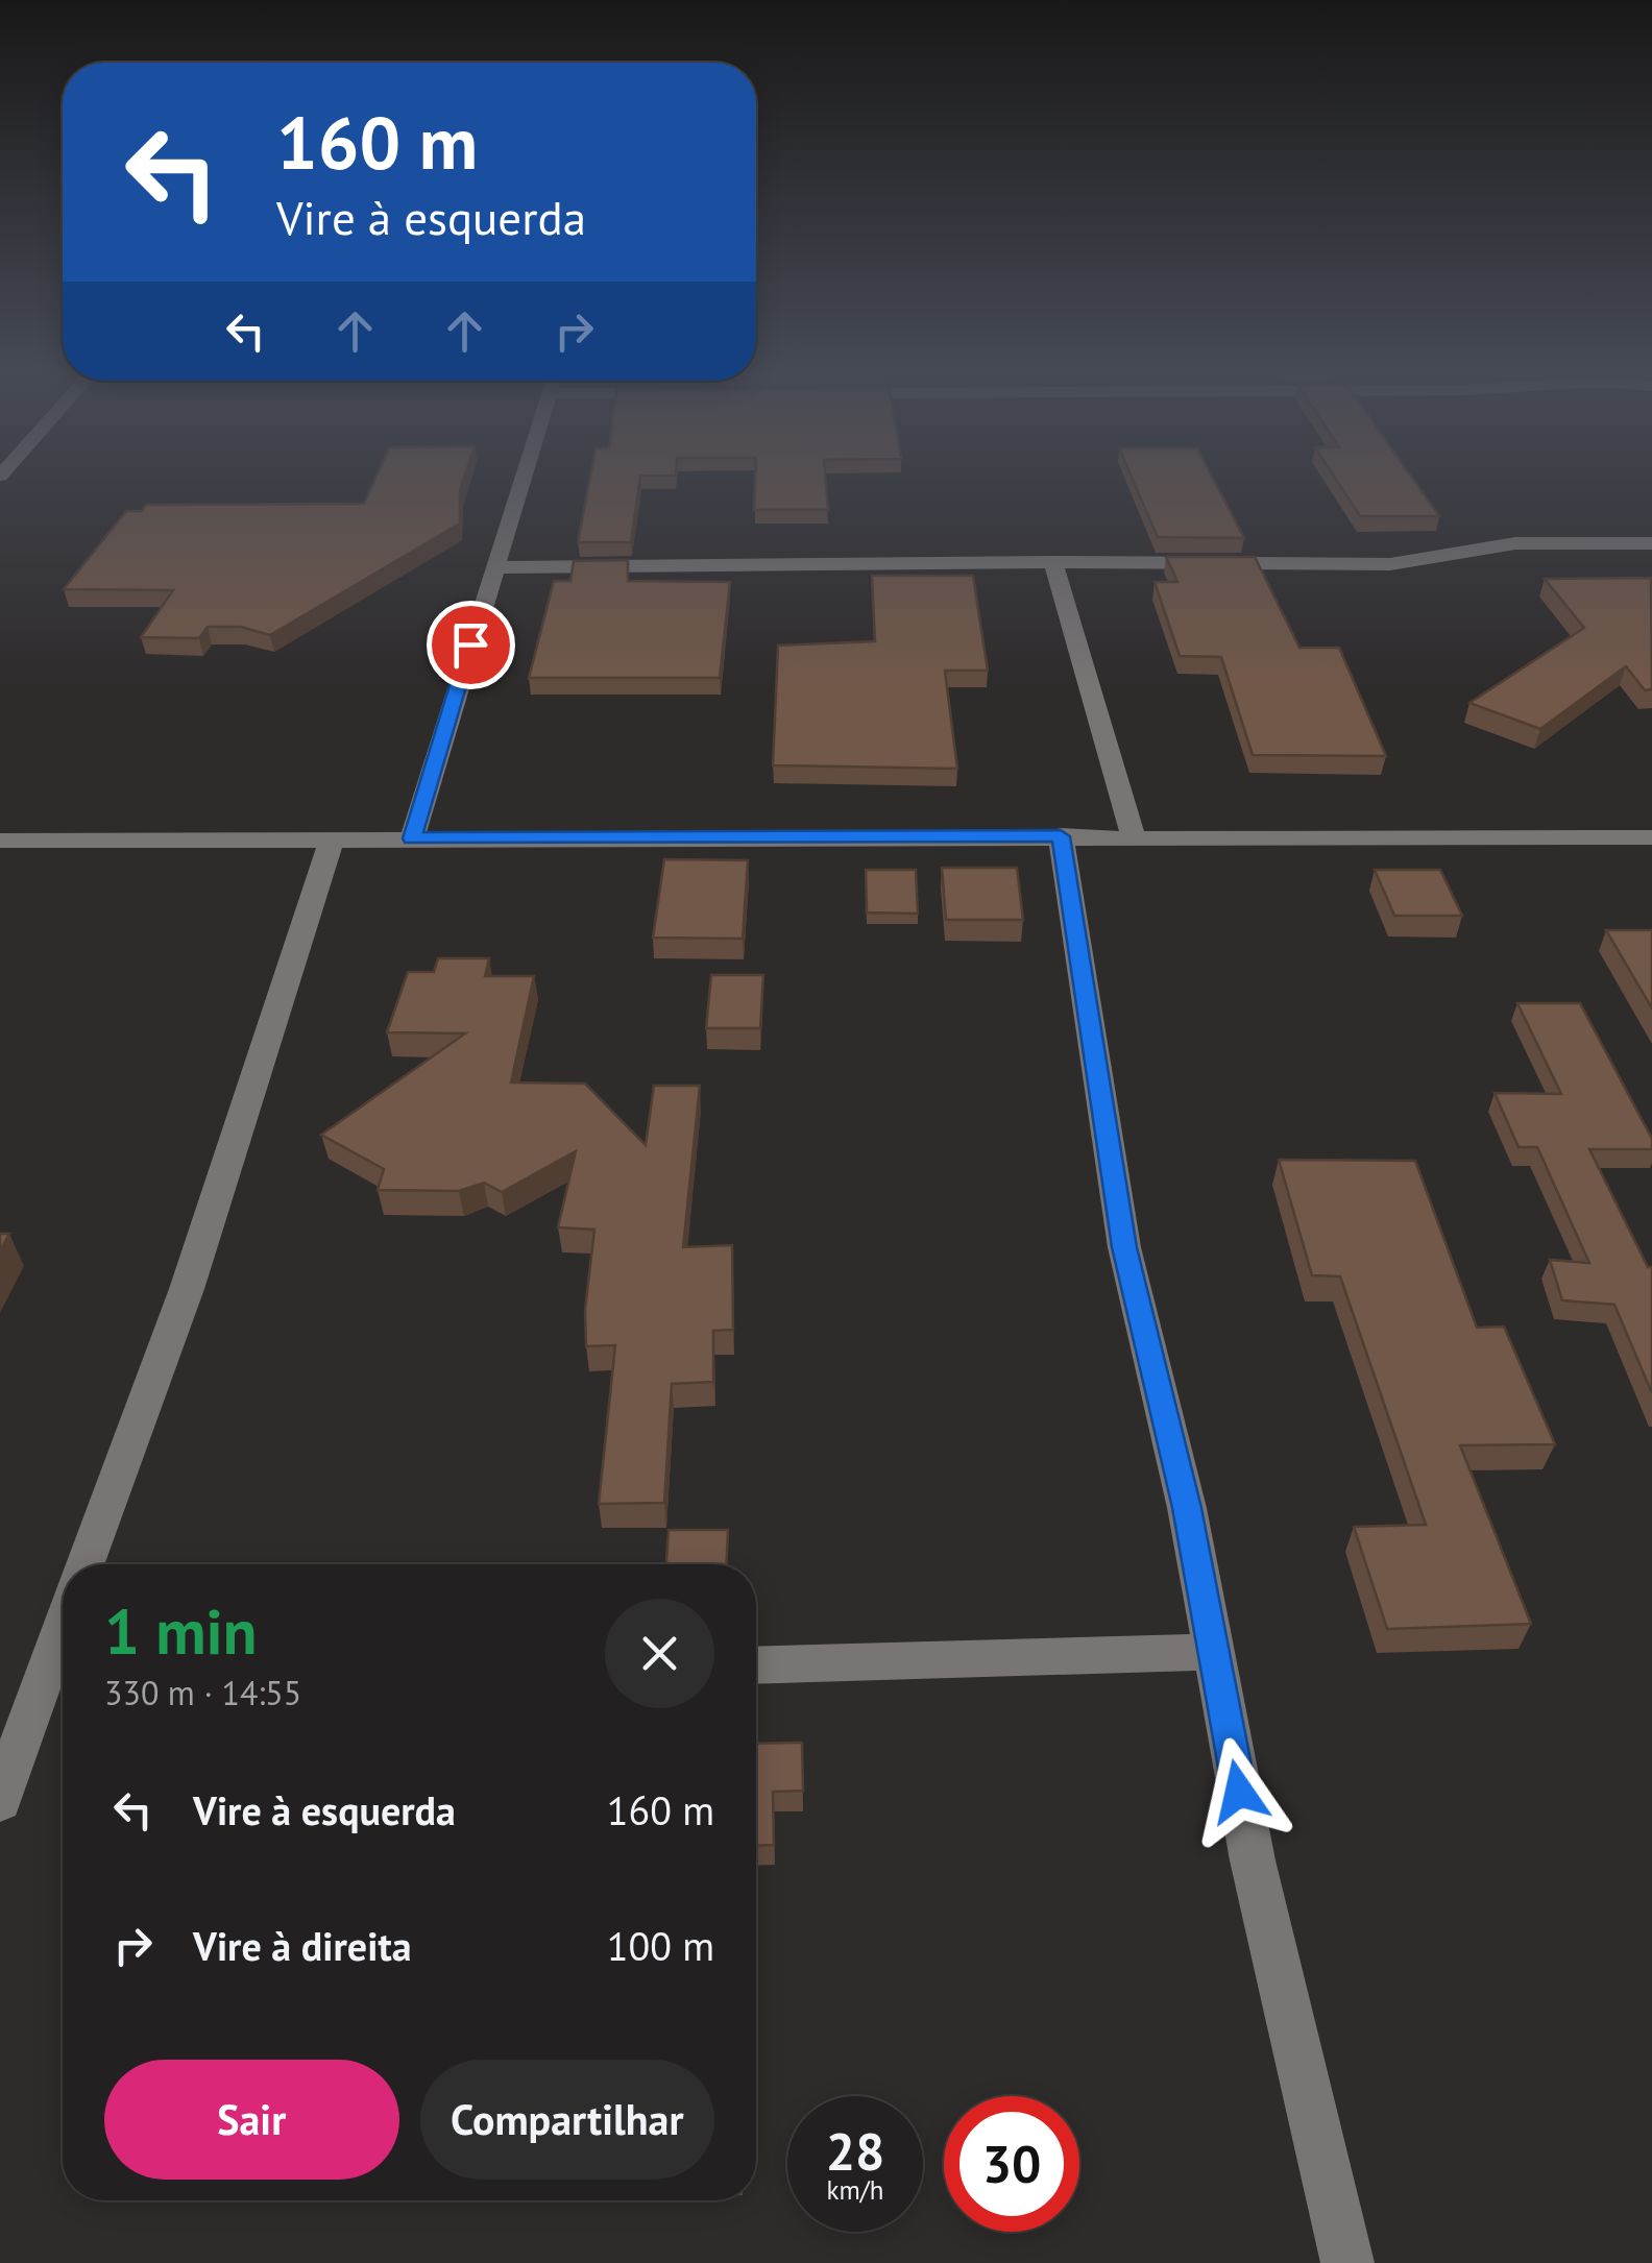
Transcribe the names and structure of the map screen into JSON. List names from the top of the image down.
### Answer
{
  "page": {
    "turn": ["160 m", "Vire à esquerda"],
    "heading": ["1 min", "330 m · 14:55"],
    "list": [
      {
        "name": "Vire à esquerda",
        "value": "160 m"
      },
      {
        "name": "Vire à direita",
        "value": "100 m"
      }
    ],
    "buttons": ["Sair", "Compartilhar"],
    "speed": "28 km/h",
    "limit": "30"
  }
}
